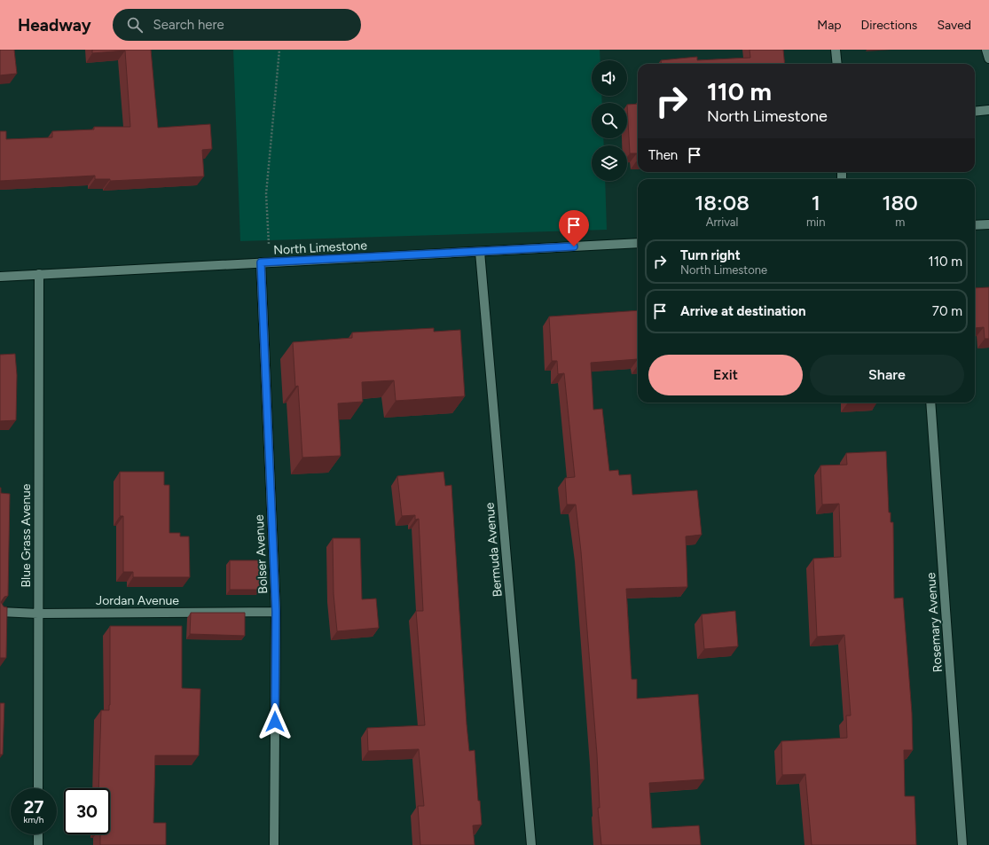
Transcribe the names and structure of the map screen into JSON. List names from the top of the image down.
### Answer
{
  "streets": {
    "street": [
      "North Limestone",
      "Blue Grass Avenue",
      "Bermuda Avenue",
      "Bolser Avenue",
      "Jordan Avenue",
      "Rosemary Avenue"
    ]
  },
  "crossings": [
    ["North Limestone", "Blue Grass Avenue"],
    ["North Limestone", "Bermuda Avenue"],
    ["North Limestone", "Bolser Avenue"],
    ["Blue Grass Avenue", "Jordan Avenue"],
    ["Bolser Avenue", "Jordan Avenue"]
  ],
  "page": {
    "header": "Headway",
    "search": "Search here",
    "nav": ["Map", "Directions", "Saved"],
    "turn": ["110 m", "North Limestone"],
    "then": "Then",
    "eta": [
      "18:08",
      "Arrival",
      "1",
      "min",
      "180",
      "m"
    ],
    "list": [
      {
        "name": "Turn right",
        "note": "North Limestone",
        "value": "110 m"
      },
      {
        "name": "Arrive at destination",
        "value": "70 m"
      }
    ],
    "buttons": ["Exit", "Share"],
    "speed": "27 km/h",
    "limit": "30"
  }
}
